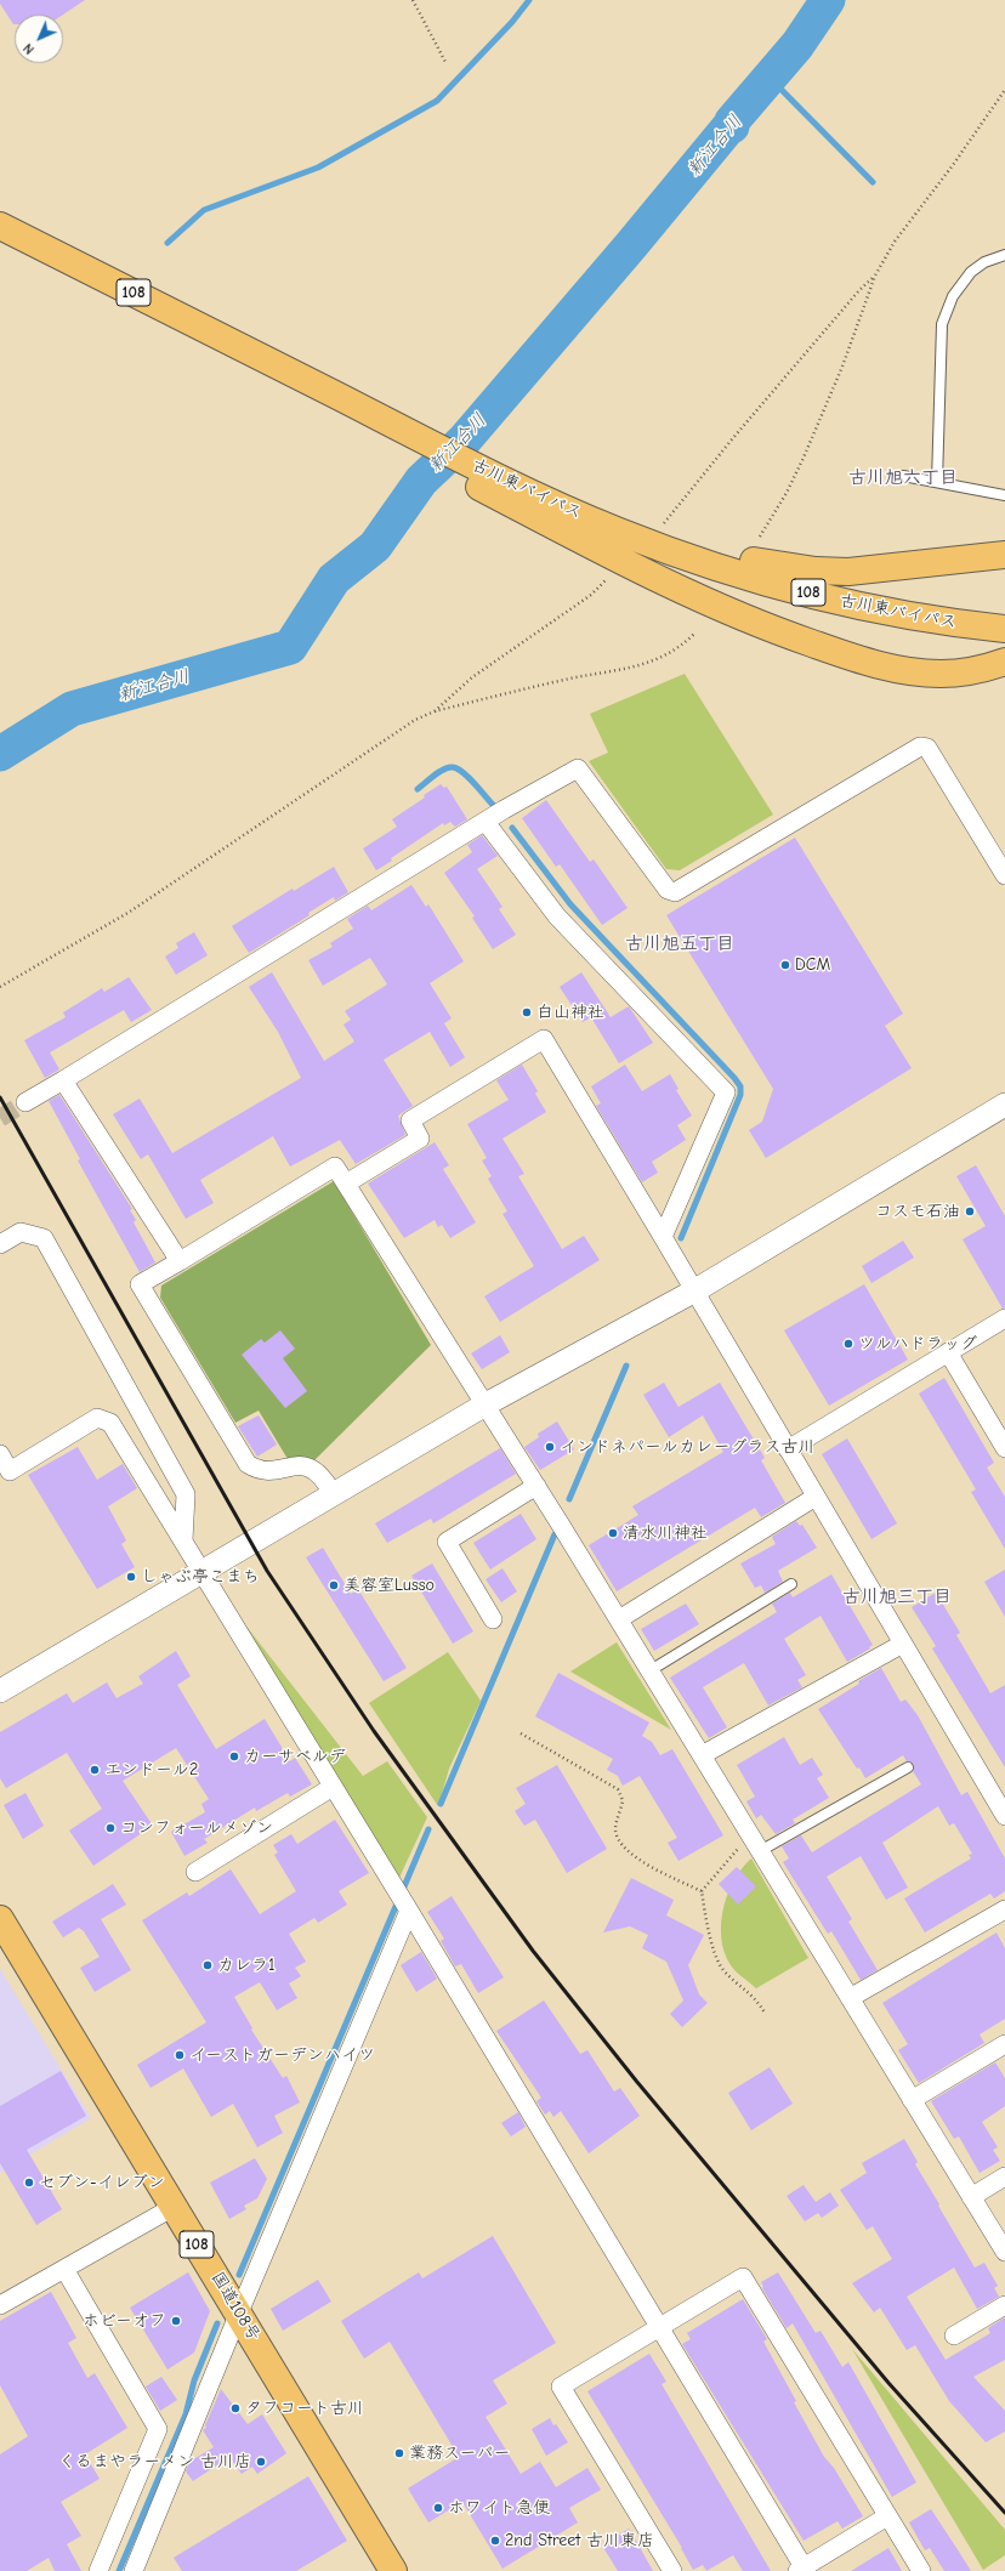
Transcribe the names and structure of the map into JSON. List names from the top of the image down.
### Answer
{
  "streets": {
    "highway": ["108", "古川東バイパス", "国道108号"]
  },
  "districts": ["古川旭六丁目", "古川旭五丁目", "古川旭三丁目"],
  "water": ["新江合川"],
  "places": [
    "DCM",
    "白山神社",
    "コスモ石油",
    "ツルハドラッグ",
    "インドネパールカレーグラス古川",
    "清水川神社",
    "しゃぶ亭こまち",
    "美容室Lusso",
    "カーサベルデ",
    "エンドール2",
    "コンフォールメゾン",
    "カレラ1",
    "イーストガーデンハイツ",
    "セブン-イレブン",
    "ホビーオフ",
    "タフコート古川",
    "業務スーパー",
    "くるまやラーメン 古川店",
    "ホワイト急便",
    "2nd Street 古川東店"
  ],
  "north": "bottom left"
}
